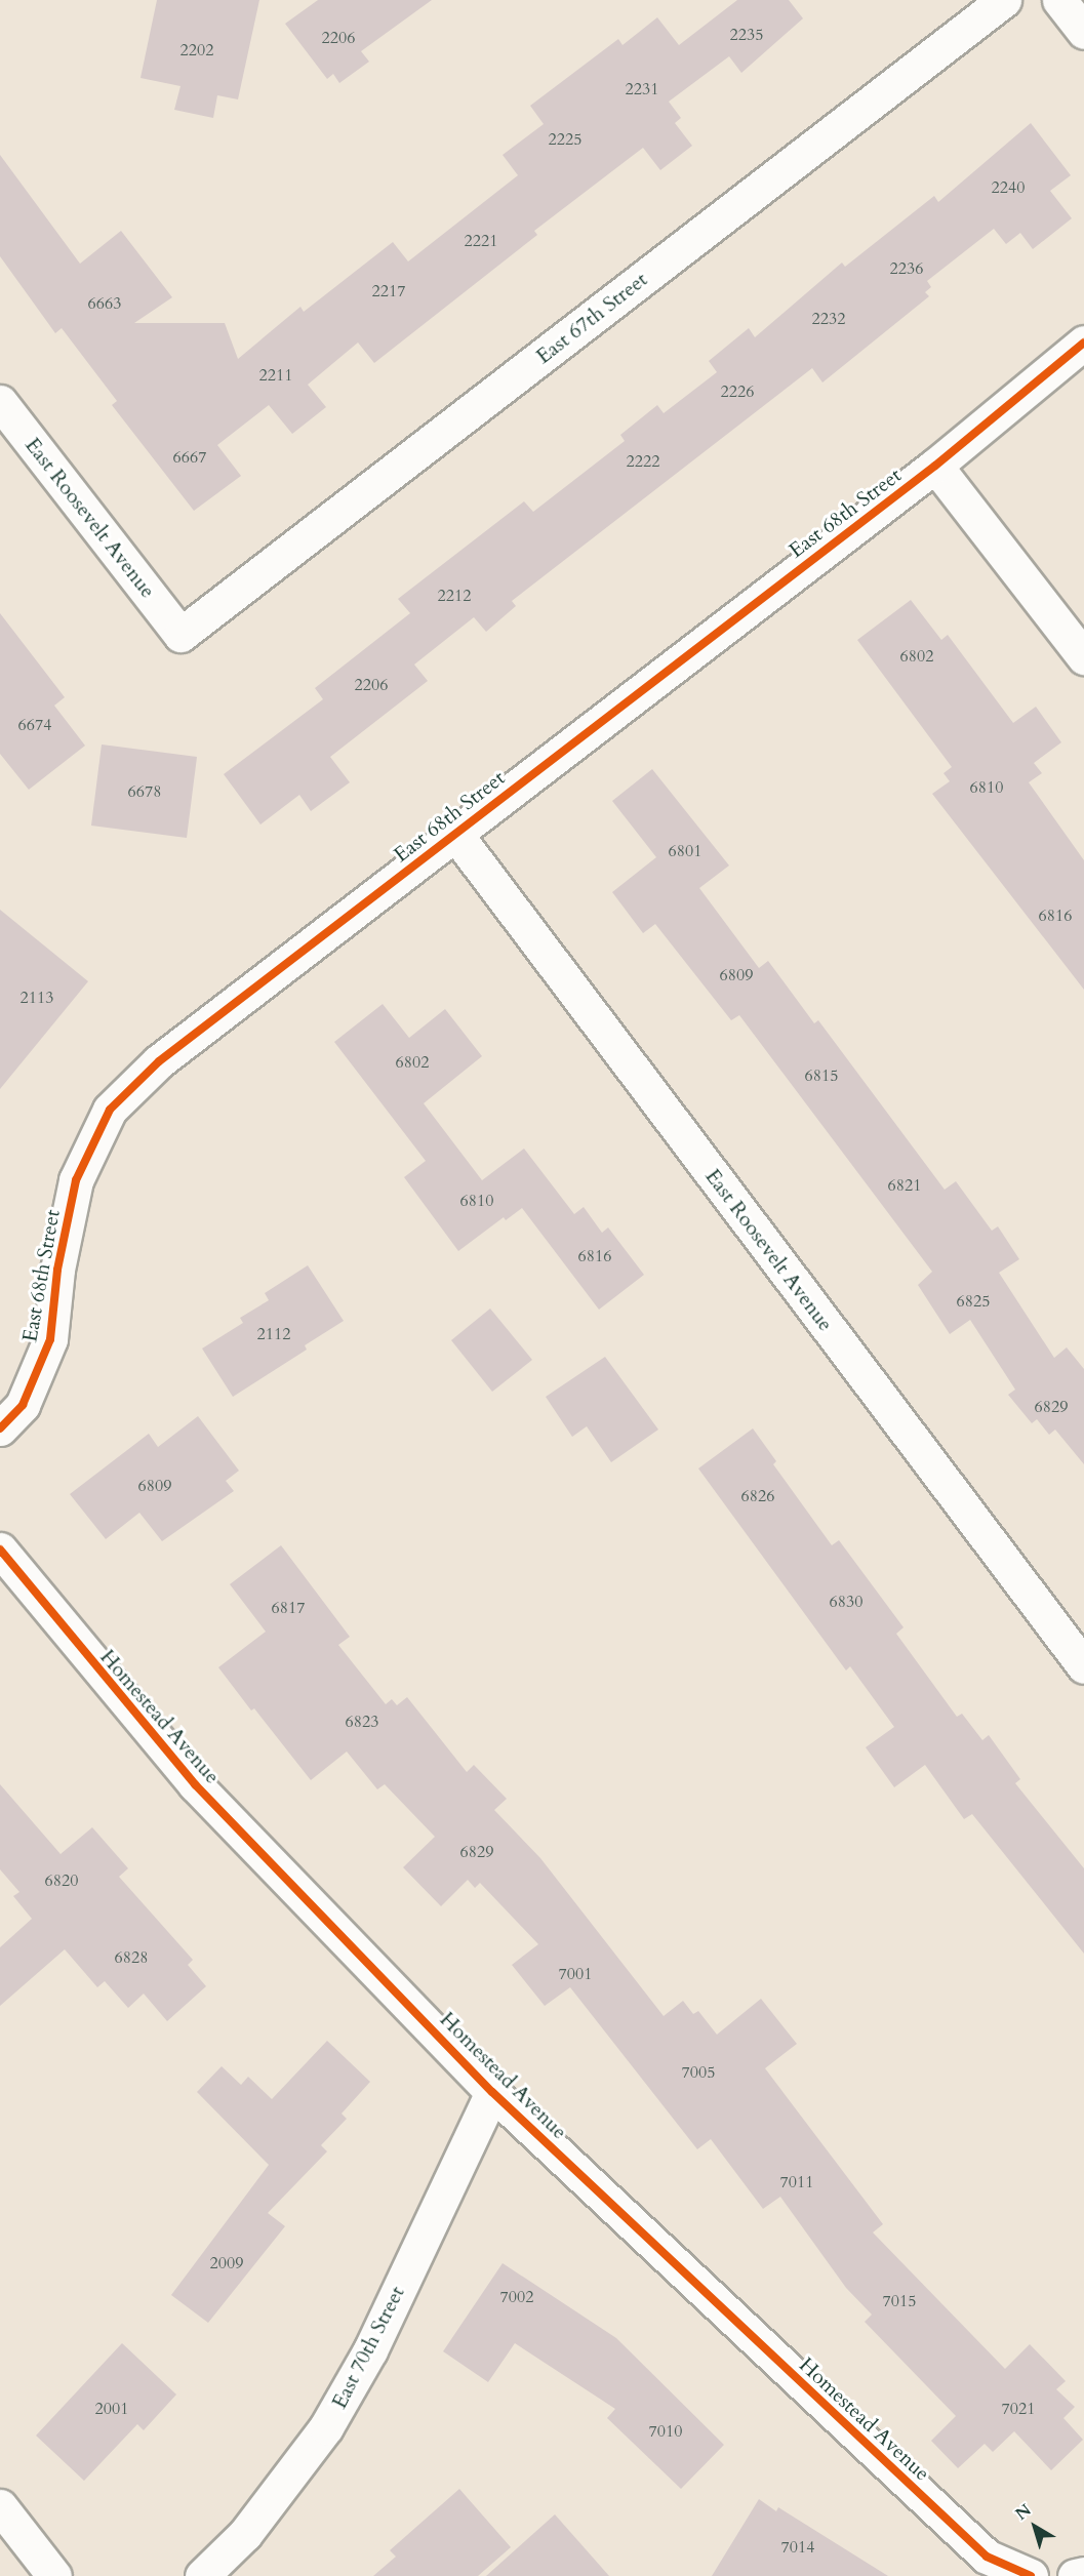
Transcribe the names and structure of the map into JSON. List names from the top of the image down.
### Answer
{
  "streets": {
    "street": [
      "East 67th Street",
      "East 68th Street",
      "East Roosevelt Avenue",
      "Homestead Avenue",
      "East 70th Street"
    ]
  },
  "crossings": [
    ["East 67th Street", "East Roosevelt Avenue"],
    ["East 68th Street", "East Roosevelt Avenue"],
    ["Homestead Avenue", "East 70th Street"]
  ],
  "house_numbers": [
    "2235",
    "2206",
    "2202",
    "2231",
    "2225",
    "2240",
    "2221",
    "2236",
    "2217",
    "6663",
    "2232",
    "2211",
    "2226",
    "6667",
    "2222",
    "2212",
    "6802",
    "2206",
    "6674",
    "6810",
    "6678",
    "6801",
    "6816",
    "6809",
    "2113",
    "6802",
    "6815",
    "6821",
    "6810",
    "6816",
    "6825",
    "2112",
    "6829",
    "6809",
    "6826",
    "6830",
    "6817",
    "6823",
    "6829",
    "6820",
    "6828",
    "7001",
    "7005",
    "7011",
    "2009",
    "7002",
    "7015",
    "2001",
    "7021",
    "7010",
    "7014"
  ],
  "north": "top left"
}
